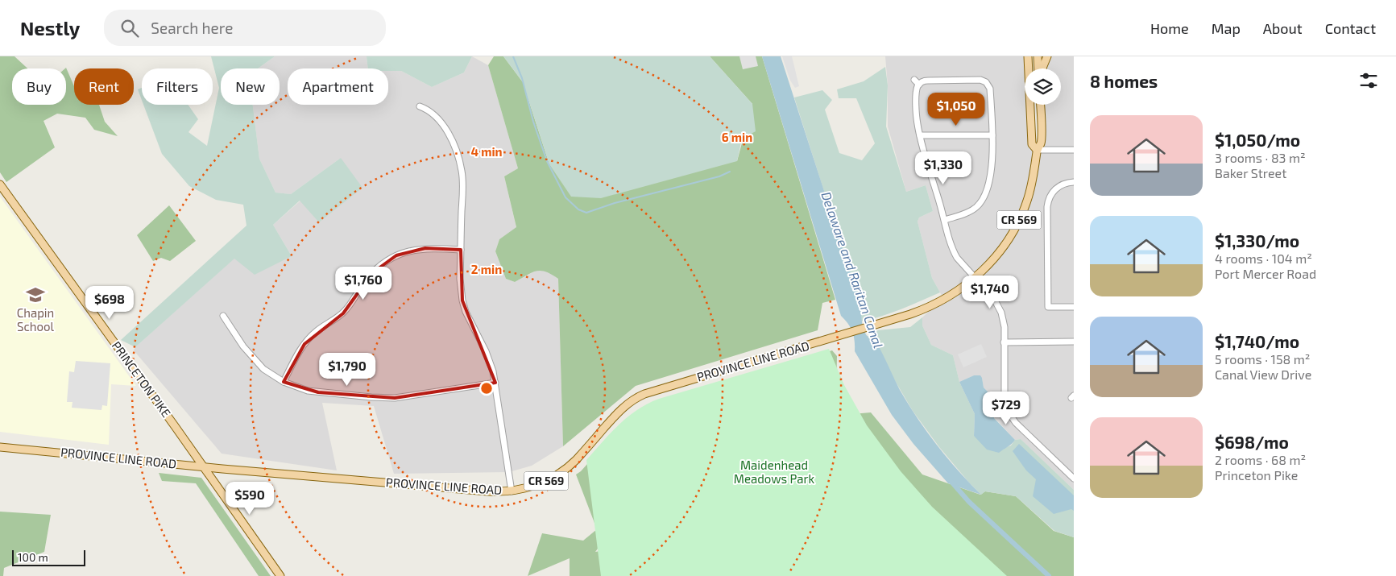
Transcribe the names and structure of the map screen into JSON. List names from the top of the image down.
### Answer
{
  "streets": {
    "main road": ["CR 569", "PROVINCE LINE ROAD", "PRINCETON PIKE"]
  },
  "crossings": [
    ["PROVINCE LINE ROAD", "PRINCETON PIKE"]
  ],
  "water": ["Delaware and Raritan Canal"],
  "parks": ["Maidenhead Meadows Park"],
  "places": {
    "school or university": ["Chapin School"]
  },
  "scale_bar": "100 m",
  "page": {
    "header": "Nestly",
    "search": "Search here",
    "nav": [
      "Home",
      "Map",
      "About",
      "Contact"
    ],
    "heading": "8 homes",
    "chip": [
      "Buy",
      "Rent",
      "Filters",
      "New",
      "Apartment"
    ],
    "price": [
      "$1,050",
      "$1,330",
      "$1,760",
      "$1,740",
      "$698",
      "$1,790",
      "$729",
      "$590"
    ],
    "list": [
      {
        "name": "$1,050/mo",
        "note": "3 rooms · 83 m² · Baker Street"
      },
      {
        "name": "$1,330/mo",
        "note": "4 rooms · 104 m² · Port Mercer Road"
      },
      {
        "name": "$1,740/mo",
        "note": "5 rooms · 158 m² · Canal View Drive"
      },
      {
        "name": "$698/mo",
        "note": "2 rooms · 68 m² · Princeton Pike"
      }
    ],
    "scale": "100 m"
  },
  "rings": ["6 min", "4 min", "2 min"]
}
